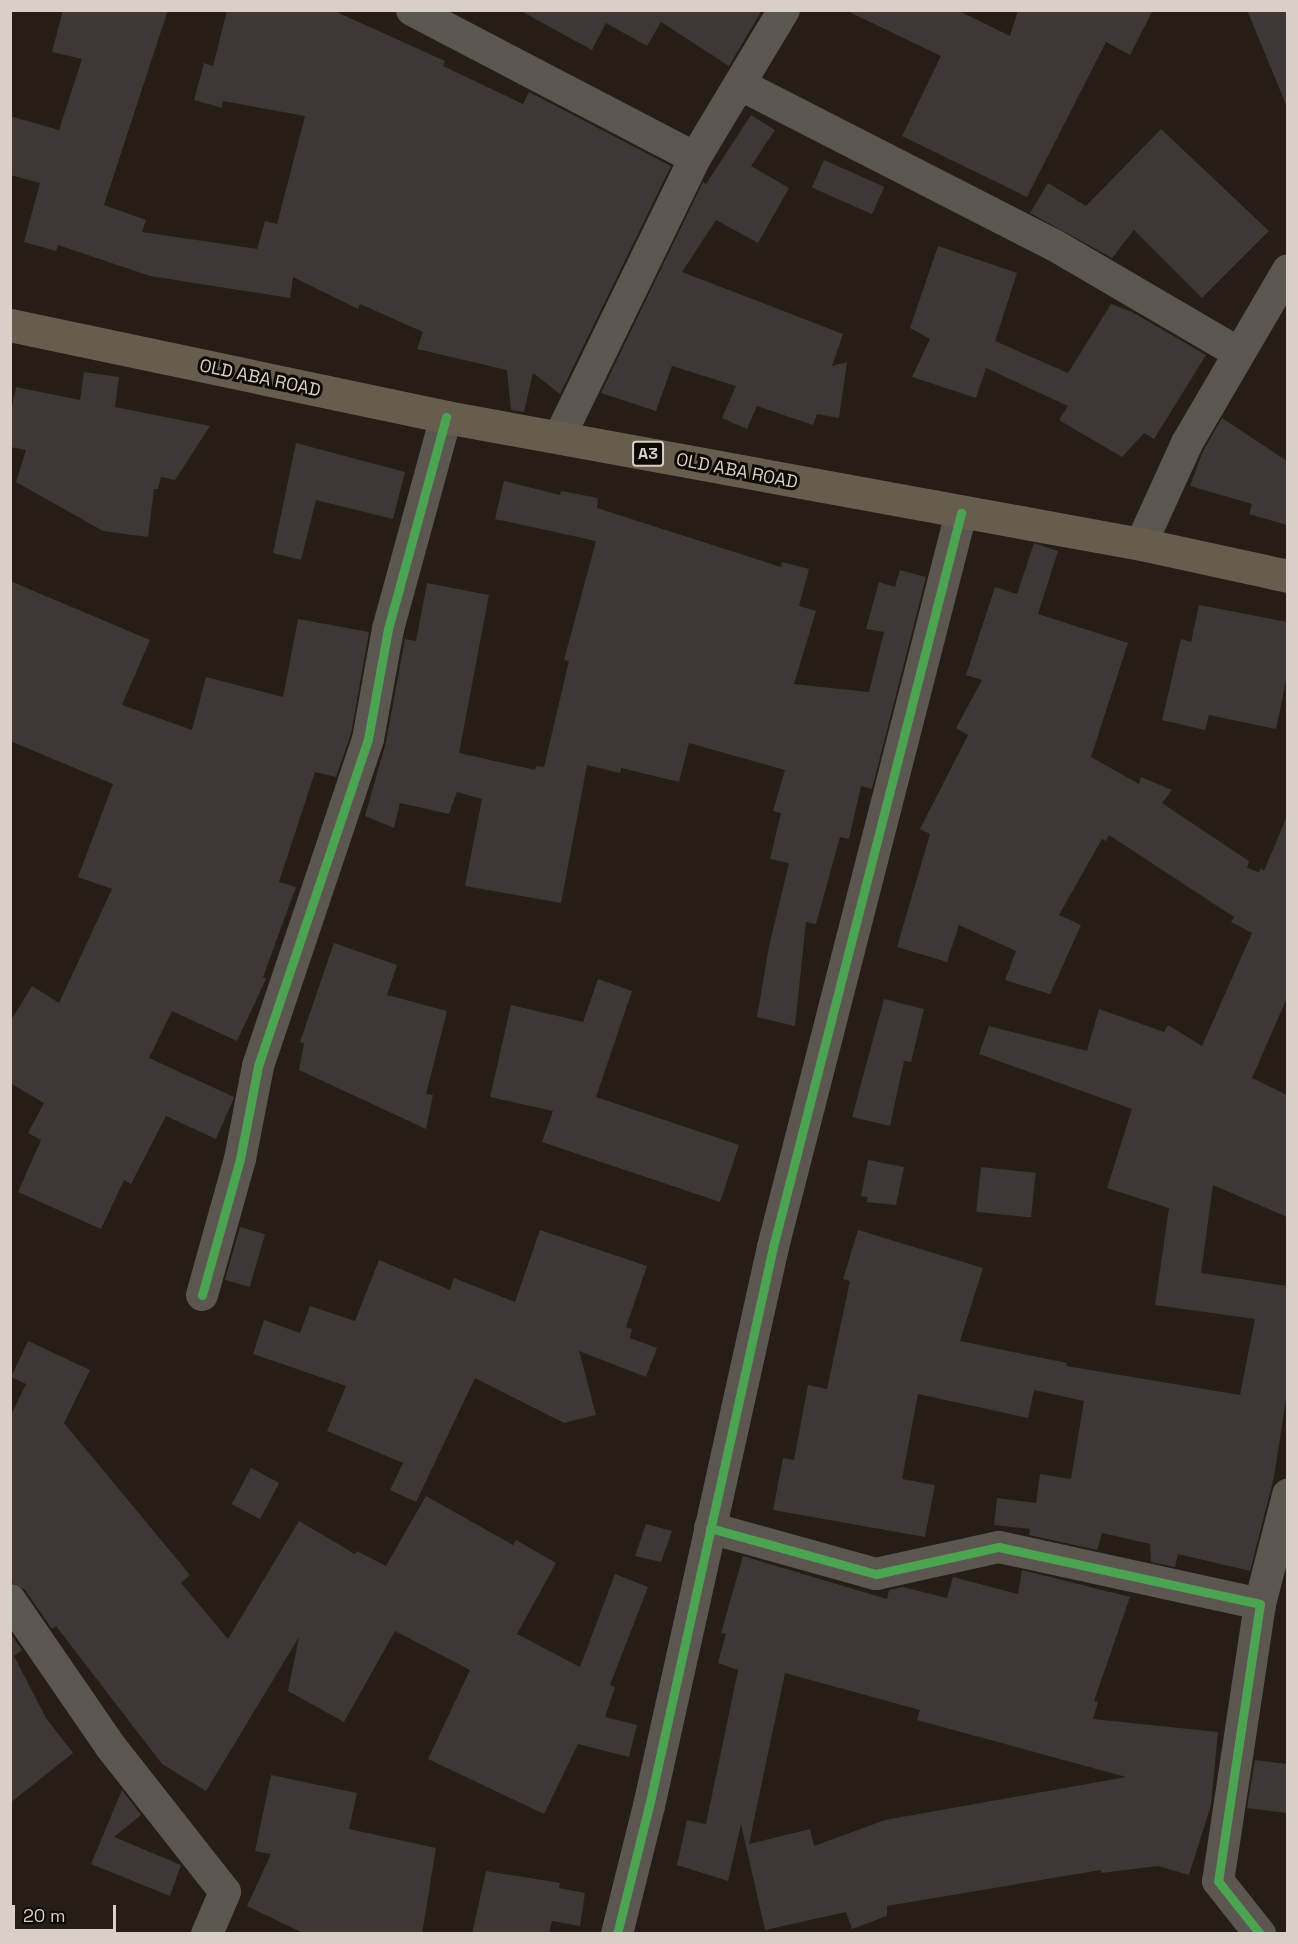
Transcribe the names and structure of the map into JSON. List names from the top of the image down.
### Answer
{
  "streets": {
    "main road": ["OLD ABA ROAD", "A3"]
  },
  "scale_bar": "20 m"
}
